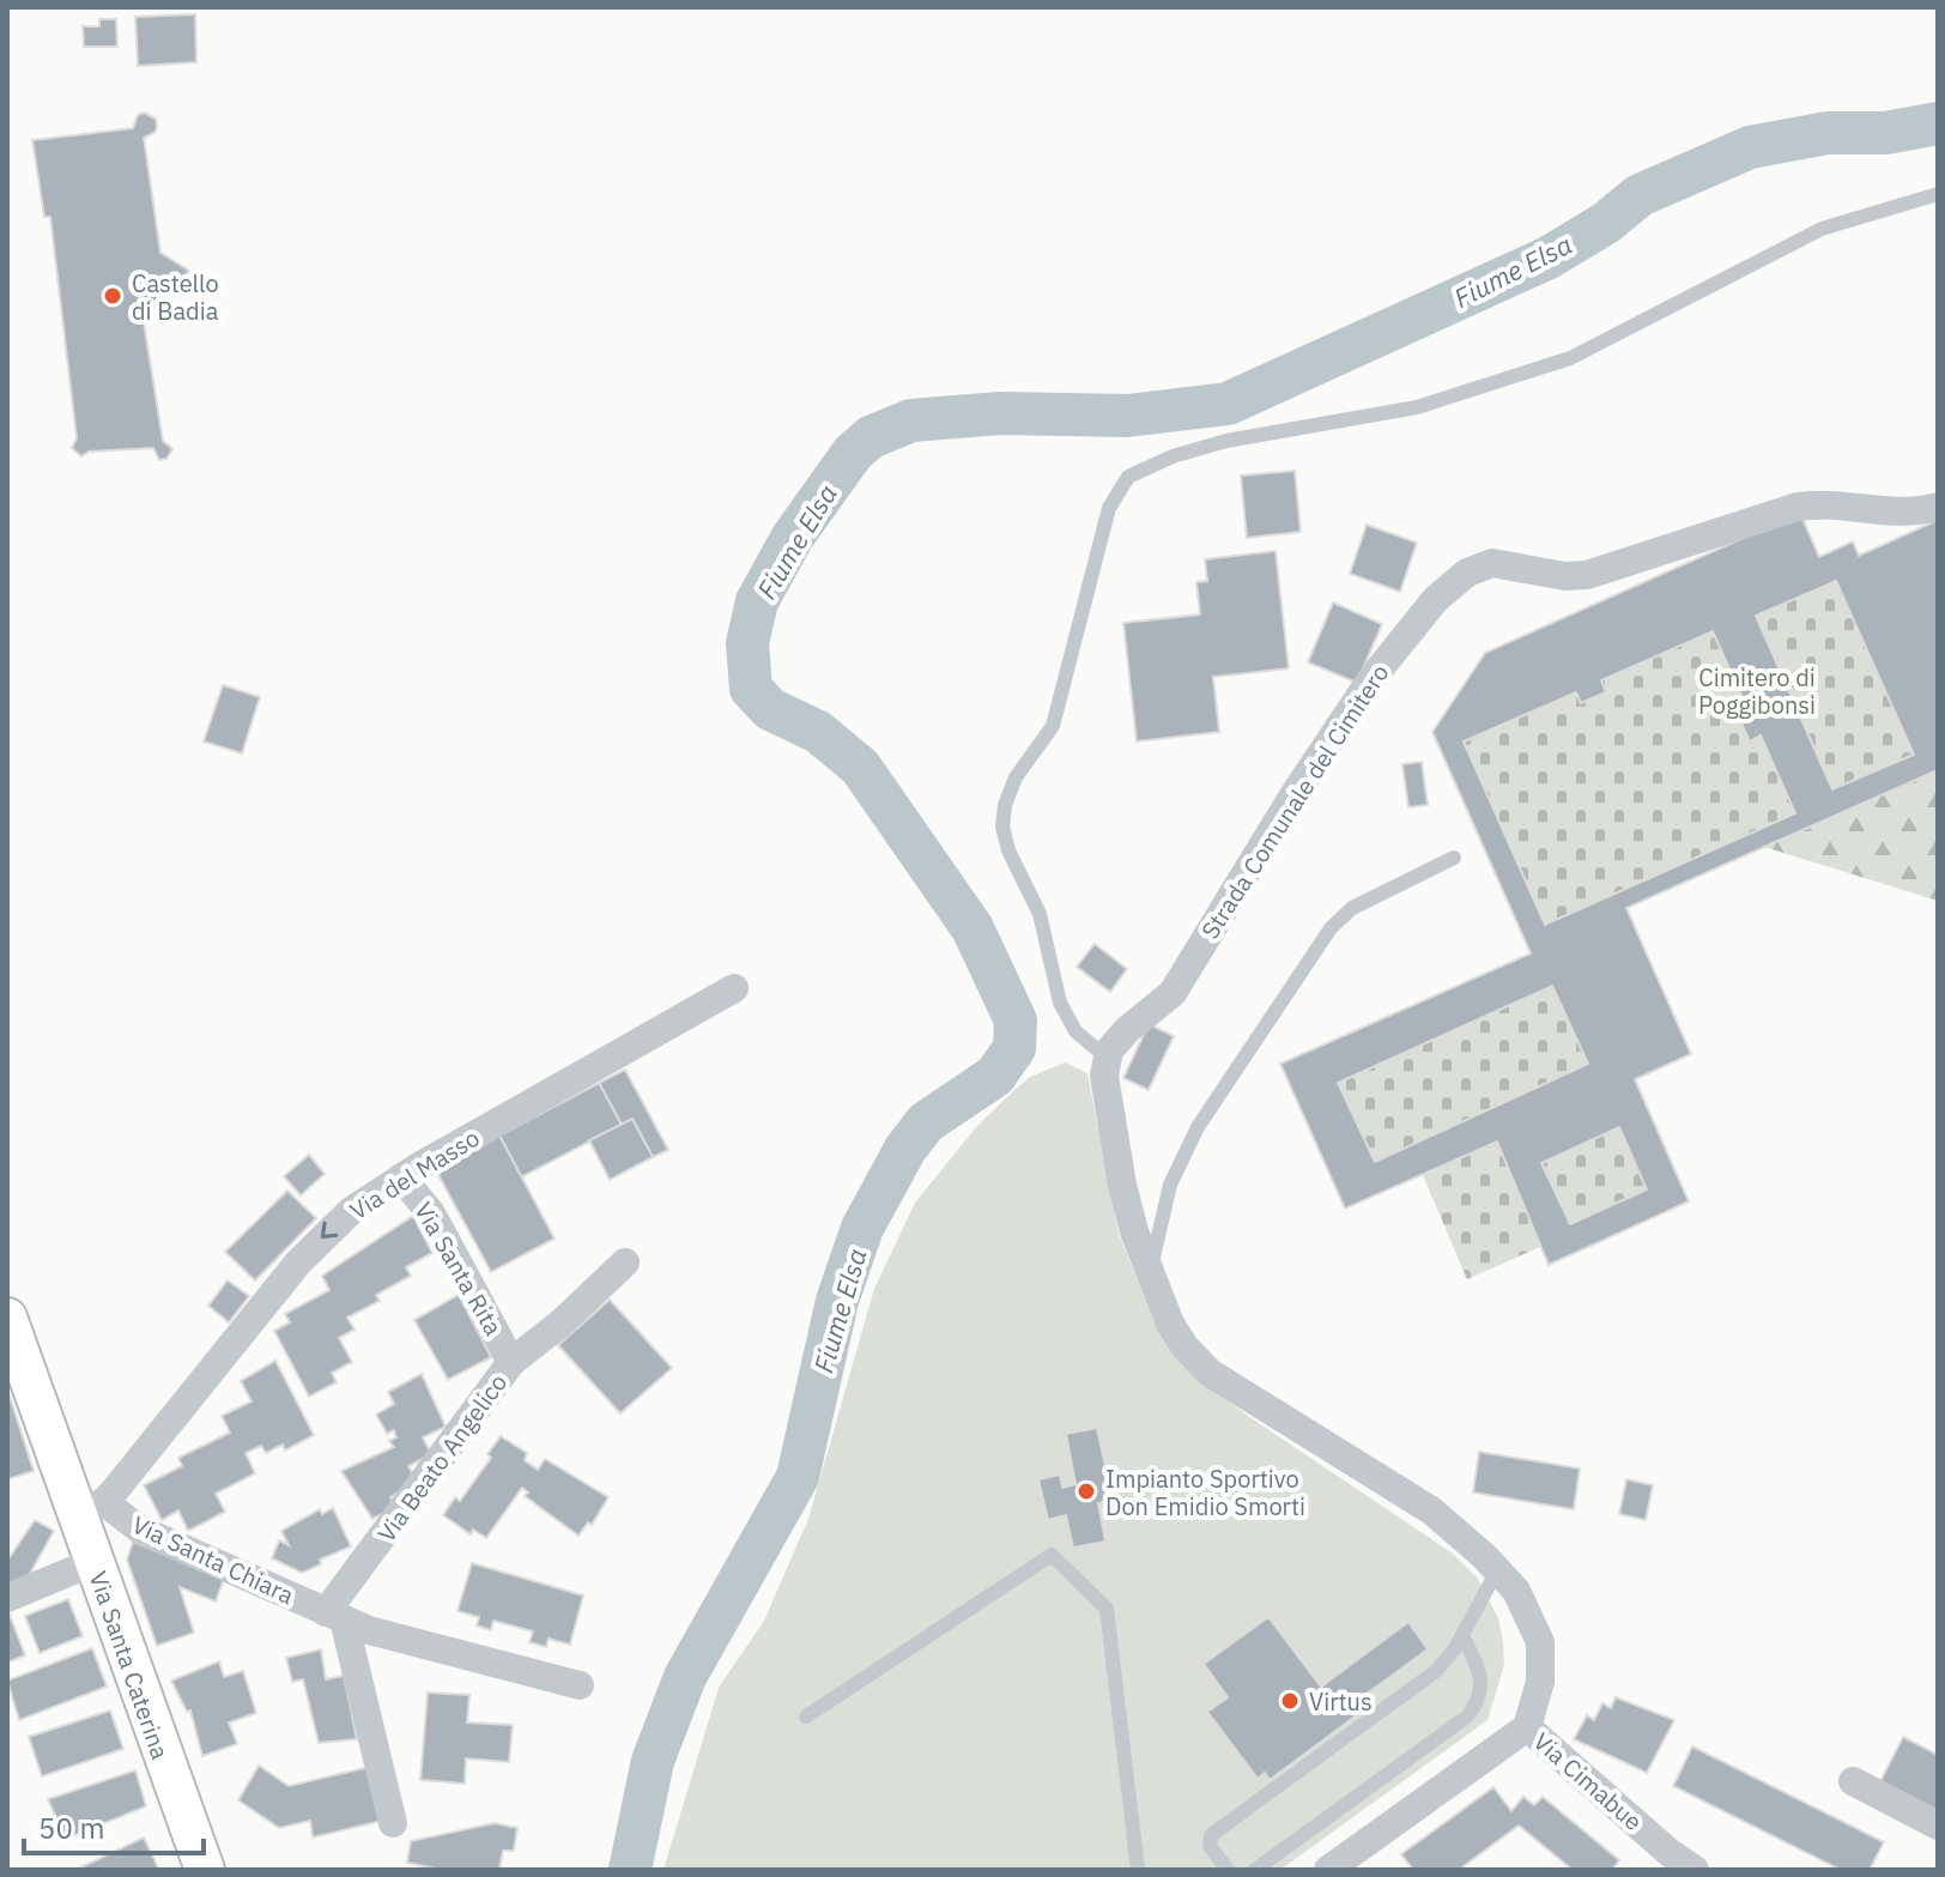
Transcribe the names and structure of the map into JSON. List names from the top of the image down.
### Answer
{
  "streets": {
    "main road": ["Via Santa Caterina"],
    "street": [
      "Strada Comunale del Cimitero",
      "Via del Masso",
      "Via Santa Rita",
      "Via Beato Angelico",
      "Via Santa Chiara",
      "Via Cimabue"
    ]
  },
  "crossings": [
    ["Via del Masso", "Via Santa Rita"],
    ["Via del Masso", "Via Santa Chiara"],
    ["Via del Masso", "Via Santa Caterina"],
    ["Via Santa Rita", "Via Beato Angelico"],
    ["Via Beato Angelico", "Via Santa Chiara"],
    ["Via Santa Chiara", "Via Santa Caterina"]
  ],
  "one_way": ["Via del Masso"],
  "water": ["Fiume Elsa"],
  "parks": ["Cimitero di Poggibonsi"],
  "places": ["Castello di Badia", "Impianto Sportivo Don Emidio Smorti", "Virtus"],
  "scale_bar": "50 m"
}
